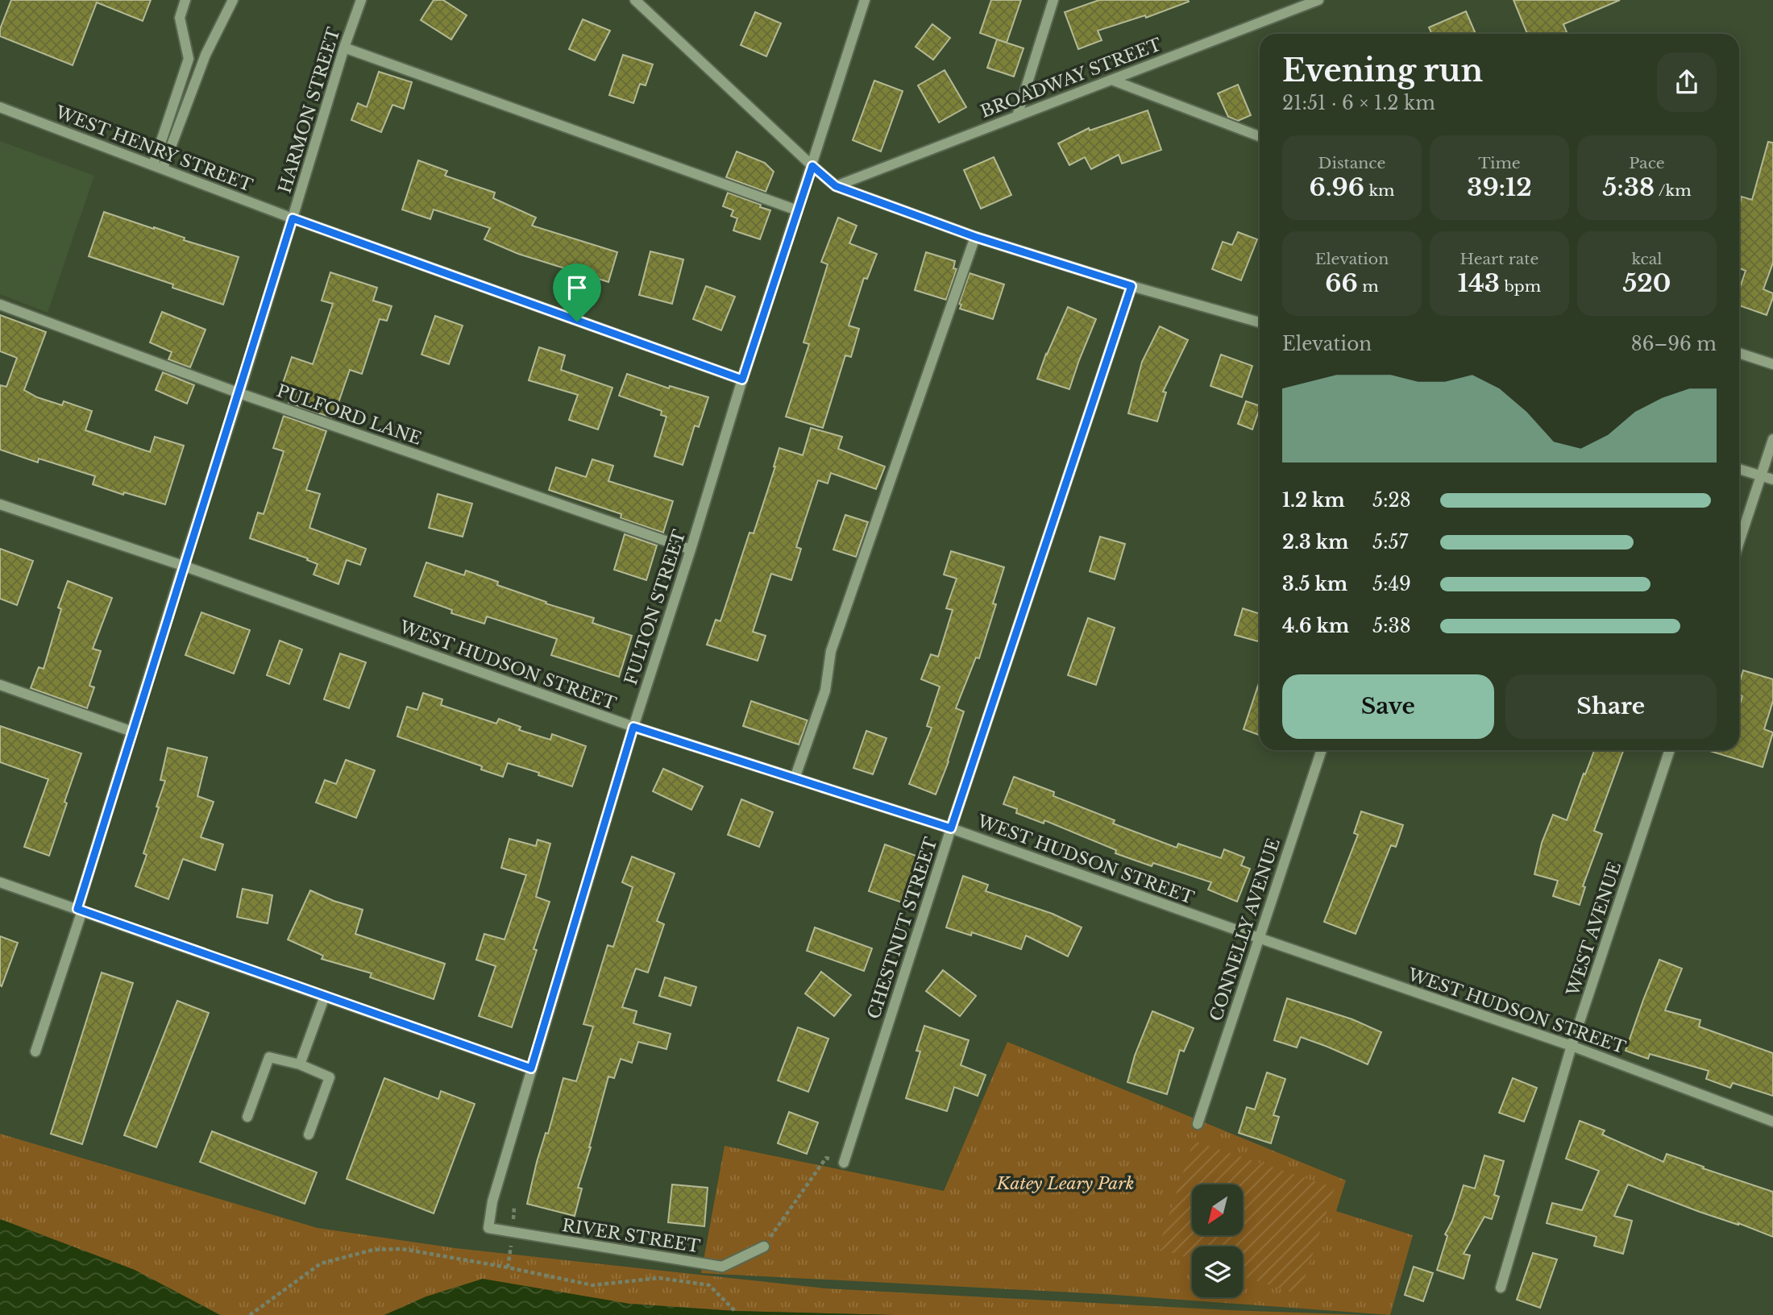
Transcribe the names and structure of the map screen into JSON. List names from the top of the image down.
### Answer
{
  "streets": {
    "street": [
      "BROADWAY STREET",
      "HARMON STREET",
      "WEST HENRY STREET",
      "PULFORD LANE",
      "FULTON STREET",
      "WEST HUDSON STREET",
      "CHESTNUT STREET",
      "WEST AVENUE",
      "CONNELLY AVENUE",
      "RIVER STREET"
    ]
  },
  "crossings": [
    ["HARMON STREET", "WEST HENRY STREET"],
    ["HARMON STREET", "PULFORD LANE"],
    ["HARMON STREET", "WEST HUDSON STREET"],
    ["WEST HENRY STREET", "FULTON STREET"],
    ["PULFORD LANE", "FULTON STREET"],
    ["FULTON STREET", "WEST HUDSON STREET"],
    ["FULTON STREET", "RIVER STREET"],
    ["WEST HUDSON STREET", "CHESTNUT STREET"],
    ["WEST HUDSON STREET", "WEST AVENUE"],
    ["WEST HUDSON STREET", "CONNELLY AVENUE"]
  ],
  "parks": ["Katey Leary Park"],
  "north": "bottom left",
  "page": {
    "heading": ["Evening run", "21:51 · 6 × 1.2 km"],
    "stats": [
      ["Distance", "6.96 km"],
      ["Time", "39:12"],
      ["Pace", "5:38 /km"],
      ["Elevation", "66 m"],
      ["Heart rate", "143 bpm"],
      ["kcal", "520"]
    ],
    "chart": ["Elevation", "86–96 m"],
    "list": [
      {
        "name": "1.2 km",
        "note": "5:28"
      },
      {
        "name": "2.3 km",
        "note": "5:57"
      },
      {
        "name": "3.5 km",
        "note": "5:49"
      },
      {
        "name": "4.6 km",
        "note": "5:38"
      }
    ],
    "buttons": ["Save", "Share"]
  }
}
